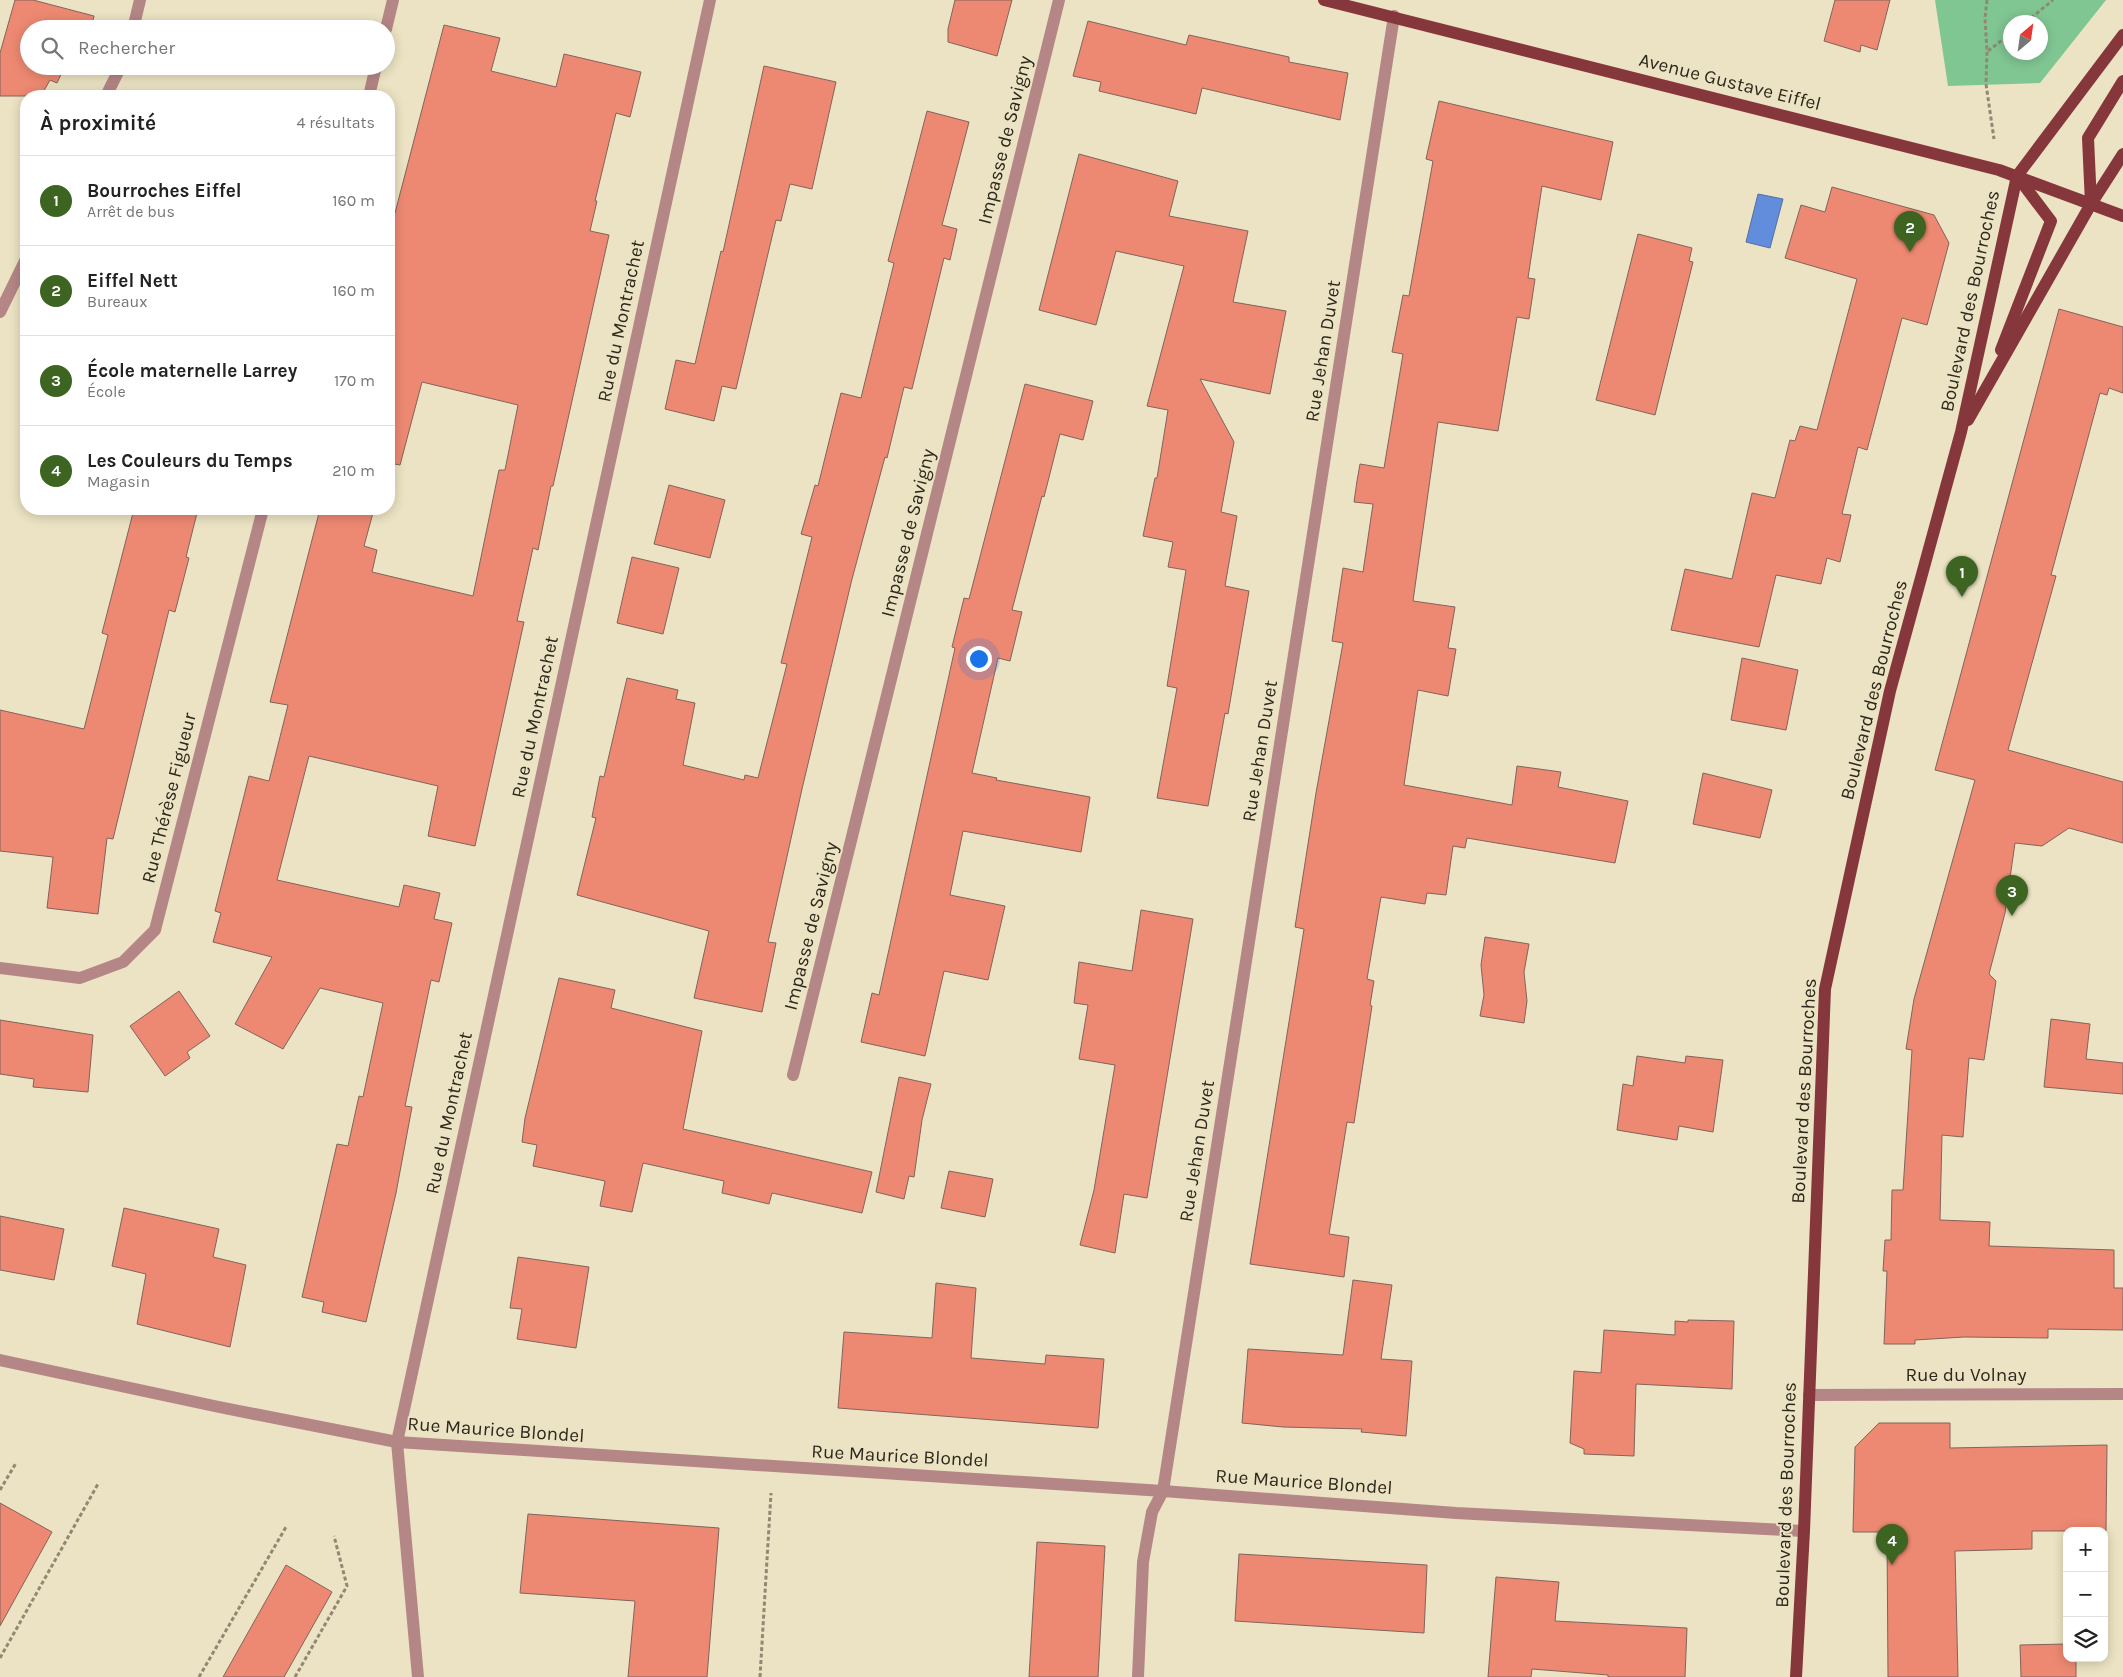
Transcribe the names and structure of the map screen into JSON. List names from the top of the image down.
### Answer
{
  "streets": {
    "main road": ["Avenue Gustave Eiffel", "Boulevard des Bourroches"],
    "street": [
      "Impasse de Savigny",
      "Rue du Montrachet",
      "Rue Jehan Duvet",
      "Rue Thérèse Figueur",
      "Rue du Volnay",
      "Rue Maurice Blondel"
    ]
  },
  "crossings": [
    ["Avenue Gustave Eiffel", "Boulevard des Bourroches"],
    ["Avenue Gustave Eiffel", "Rue Jehan Duvet"],
    ["Boulevard des Bourroches", "Rue du Volnay"],
    ["Boulevard des Bourroches", "Rue Maurice Blondel"],
    ["Rue du Montrachet", "Rue Maurice Blondel"],
    ["Rue Jehan Duvet", "Rue Maurice Blondel"]
  ],
  "north": "top right",
  "page": {
    "search": "Rechercher",
    "heading": ["À proximité", "4 résultats"],
    "list": [
      {
        "mark": "1",
        "name": "Bourroches Eiffel",
        "note": "Arrêt de bus",
        "value": "160 m"
      },
      {
        "mark": "2",
        "name": "Eiffel Nett",
        "note": "Bureaux",
        "value": "160 m"
      },
      {
        "mark": "3",
        "name": "École maternelle Larrey",
        "note": "École",
        "value": "170 m"
      },
      {
        "mark": "4",
        "name": "Les Couleurs du Temps",
        "note": "Magasin",
        "value": "210 m"
      }
    ],
    "pins": [
      "2",
      "1",
      "3",
      "4"
    ],
    "map_buttons": ["+", "−"]
  }
}
